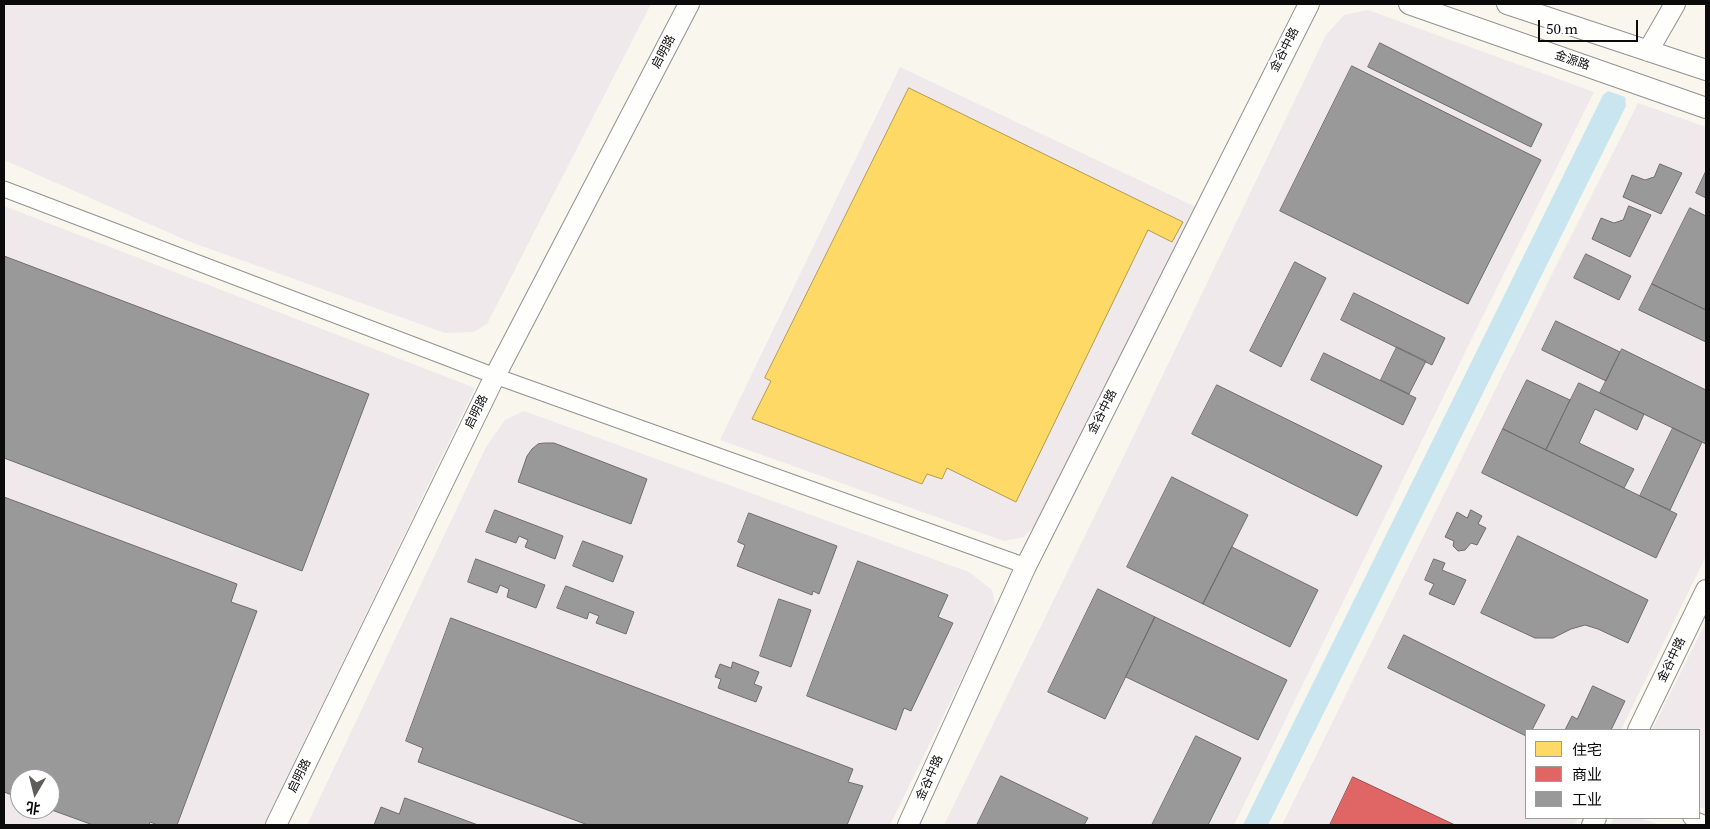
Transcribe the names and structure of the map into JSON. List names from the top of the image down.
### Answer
{
  "streets": {
    "street": ["金谷中路", "启明路", "金源路"]
  },
  "legend": ["住宅", "商业", "工业"],
  "scale_bar": "50 m",
  "north": "bottom"
}
